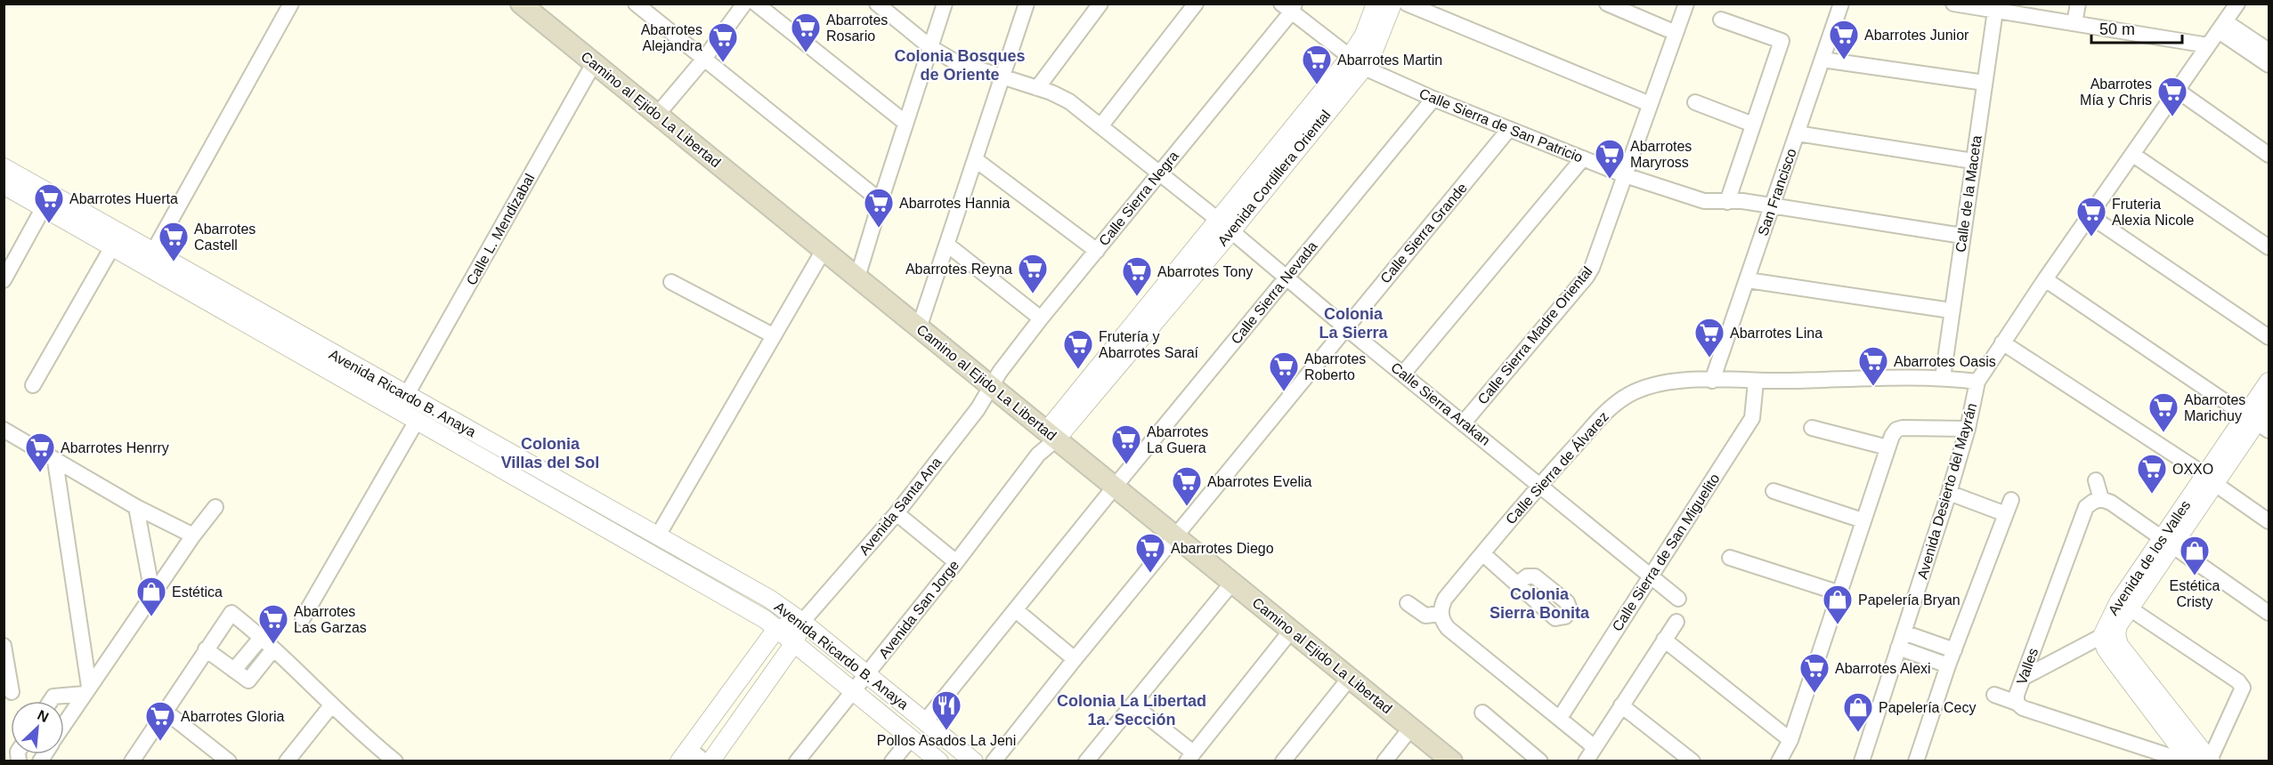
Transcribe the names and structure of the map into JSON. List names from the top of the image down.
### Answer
{
  "streets": {
    "main road": ["Camino al Ejido La Libertad"],
    "street": [
      "Calle Sierra de San Patricio",
      "Avenida Cordillera Oriental",
      "San Francisco",
      "Calle de la Maceta",
      "Calle Sierra Negra",
      "Calle L. Mendizabal",
      "Calle Sierra Grande",
      "Calle Sierra Nevada",
      "Calle Sierra Madre Oriental",
      "Avenida Ricardo B. Anaya",
      "Calle Sierra Arakan",
      "Calle Sierra de Álvarez",
      "Avenida Desierto del Mayrán",
      "Avenida Santa Ana",
      "Calle Sierra de San Miguelito",
      "Avenida de los Valles",
      "Avenida San Jorge",
      "Valles"
    ]
  },
  "crossings": [
    ["Camino al Ejido La Libertad", "Avenida Cordillera Oriental"],
    ["Camino al Ejido La Libertad", "Calle Sierra Negra"],
    ["Camino al Ejido La Libertad", "Calle L. Mendizabal"],
    ["Camino al Ejido La Libertad", "Calle Sierra Grande"],
    ["Camino al Ejido La Libertad", "Calle Sierra Nevada"],
    ["Camino al Ejido La Libertad", "Avenida Santa Ana"],
    ["Camino al Ejido La Libertad", "Avenida San Jorge"],
    ["Calle Sierra de San Patricio", "Avenida Cordillera Oriental"],
    ["Calle Sierra de San Patricio", "San Francisco"],
    ["Calle Sierra de San Patricio", "Calle de la Maceta"],
    ["Calle Sierra de San Patricio", "Calle Sierra Negra"],
    ["Calle Sierra de San Patricio", "Calle Sierra Grande"],
    ["Calle Sierra de San Patricio", "Calle Sierra Nevada"],
    ["Calle Sierra de San Patricio", "Calle Sierra Madre Oriental"],
    ["Avenida Cordillera Oriental", "Calle Sierra Arakan"],
    ["Avenida Cordillera Oriental", "Avenida San Jorge"],
    ["San Francisco", "Calle Sierra de Álvarez"],
    ["Calle de la Maceta", "Calle Sierra de Álvarez"],
    ["Calle Sierra Negra", "Calle Sierra Arakan"],
    ["Calle Sierra Negra", "Avenida Santa Ana"],
    ["Calle L. Mendizabal", "Avenida Ricardo B. Anaya"],
    ["Calle Sierra Grande", "Calle Sierra Arakan"],
    ["Calle Sierra Nevada", "Avenida Ricardo B. Anaya"],
    ["Calle Sierra Nevada", "Calle Sierra Arakan"],
    ["Calle Sierra Madre Oriental", "Calle Sierra Arakan"],
    ["Avenida Ricardo B. Anaya", "Avenida Santa Ana"],
    ["Avenida Ricardo B. Anaya", "Avenida San Jorge"],
    ["Calle Sierra Arakan", "Calle Sierra de Álvarez"],
    ["Calle Sierra Arakan", "Calle Sierra de San Miguelito"],
    ["Calle Sierra de Álvarez", "Avenida Desierto del Mayrán"],
    ["Calle Sierra de Álvarez", "Calle Sierra de San Miguelito"]
  ],
  "districts": [
    "Colonia Bosques de Oriente",
    "Colonia La Sierra",
    "Colonia Villas del Sol",
    "Colonia Sierra Bonita",
    "Colonia La Libertad 1a. Sección"
  ],
  "places": {
    "supermarket": [
      "Abarrotes Rosario",
      "Abarrotes Junior",
      "Abarrotes Alejandra",
      "Abarrotes Martin",
      "Abarrotes Mía y Chris",
      "Abarrotes Maryross",
      "Abarrotes Huerta",
      "Abarrotes Hannia",
      "Fruteria Alexia Nicole",
      "Abarrotes Castell",
      "Abarrotes Reyna",
      "Abarrotes Tony",
      "Abarrotes Lina",
      "Frutería y Abarrotes Saraí",
      "Abarrotes Oasis",
      "Abarrotes Roberto",
      "Abarrotes Marichuy",
      "Abarrotes La Guera",
      "Abarrotes Henrry",
      "OXXO",
      "Abarrotes Evelia",
      "Abarrotes Diego",
      "Abarrotes Las Garzas",
      "Abarrotes Alexi",
      "Abarrotes Gloria"
    ],
    "shop": [
      "Estética Cristy",
      "Estética",
      "Papelería Bryan",
      "Papelería Cecy"
    ],
    "restaurant": ["Pollos Asados La Jeni"]
  },
  "scale_bar": "50 m",
  "north": "top right"
}
